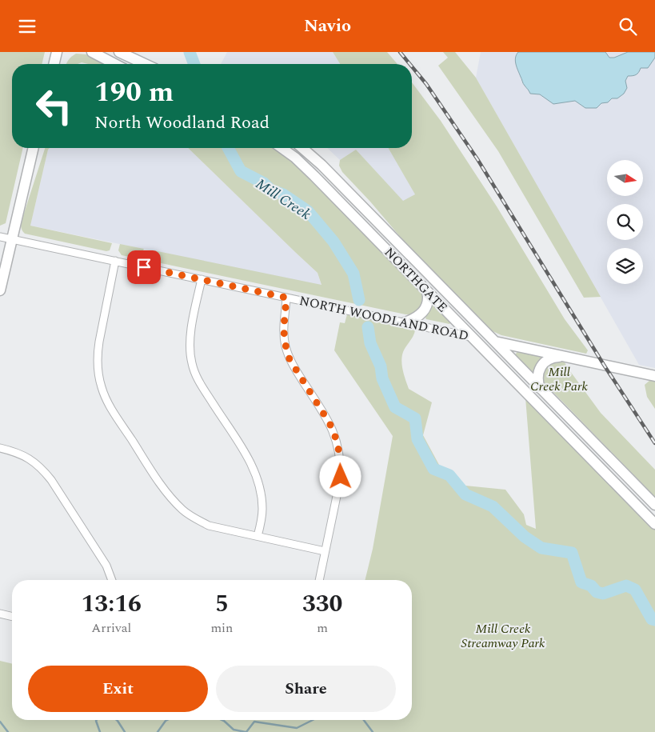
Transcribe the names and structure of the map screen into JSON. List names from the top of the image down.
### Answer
{
  "streets": {
    "main road": ["NORTHGATE", "NORTH WOODLAND ROAD"]
  },
  "crossings": [
    ["NORTHGATE", "NORTH WOODLAND ROAD"]
  ],
  "water": ["Mill Creek"],
  "parks": ["Mill Creek Park", "Mill Creek Streamway Park"],
  "north": "right",
  "page": {
    "header": "Navio",
    "turn": ["190 m", "North Woodland Road"],
    "eta": [
      "13:16",
      "Arrival",
      "5",
      "min",
      "330",
      "m"
    ],
    "buttons": ["Exit", "Share"]
  }
}
